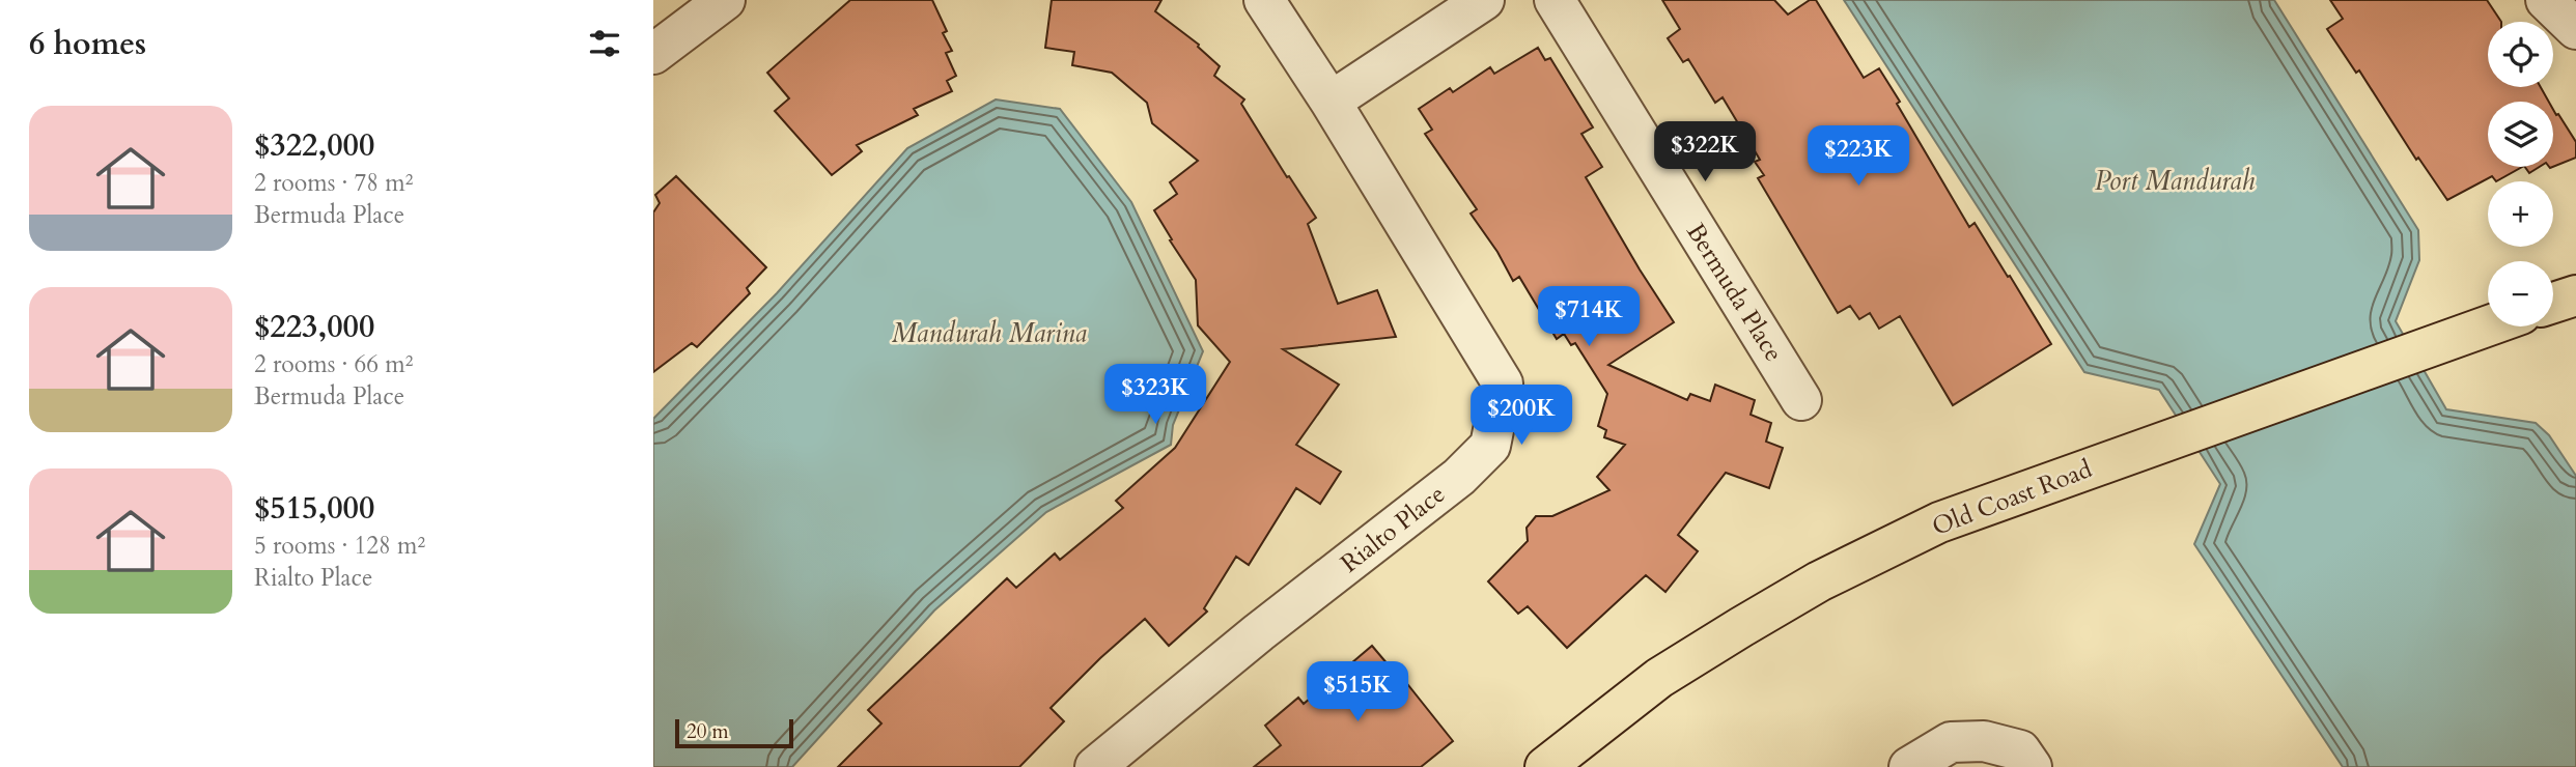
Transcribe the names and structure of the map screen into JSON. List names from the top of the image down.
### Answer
{
  "streets": {
    "main road": ["Old Coast Road"],
    "street": ["Bermuda Place", "Rialto Place"]
  },
  "water": ["Port Mandurah", "Mandurah Marina"],
  "scale_bar": "20 m",
  "page": {
    "heading": "6 homes",
    "map_buttons": ["+", "−"],
    "list": [
      {
        "name": "$322,000",
        "note": "2 rooms · 78 m² · Bermuda Place"
      },
      {
        "name": "$223,000",
        "note": "2 rooms · 66 m² · Bermuda Place"
      },
      {
        "name": "$515,000",
        "note": "5 rooms · 128 m² · Rialto Place"
      }
    ],
    "price": [
      "$322K",
      "$223K",
      "$714K",
      "$323K",
      "$200K",
      "$515K"
    ],
    "scale": "20 m"
  }
}
